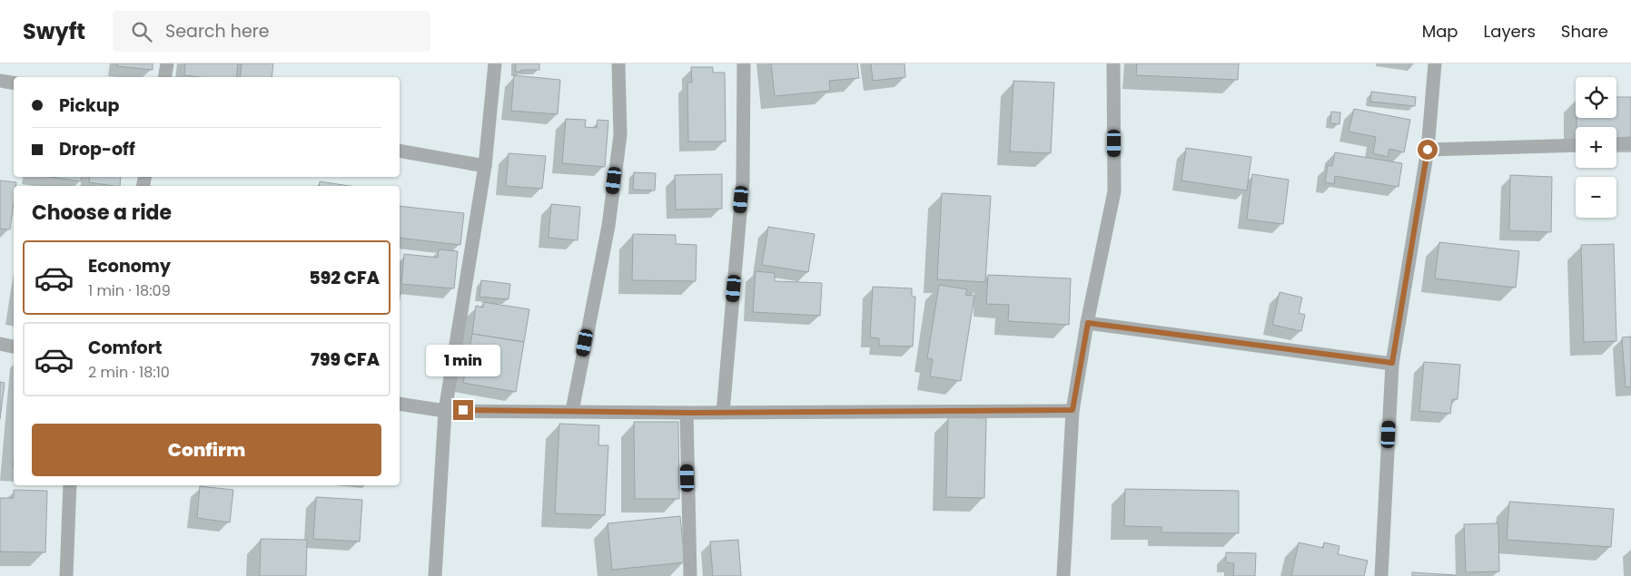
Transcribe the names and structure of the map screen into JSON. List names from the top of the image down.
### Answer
{
  "page": {
    "header": "Swyft",
    "search": "Search here",
    "nav": ["Map", "Layers", "Share"],
    "map_buttons": ["+", "−"],
    "banner": ["Pickup", "Drop-off"],
    "heading": "Choose a ride",
    "list": [
      {
        "name": "Economy",
        "note": "1 min · 18:09",
        "value": "592 CFA"
      },
      {
        "name": "Comfort",
        "note": "2 min · 18:10",
        "value": "799 CFA"
      }
    ],
    "bubble": "1 min",
    "buttons": "Confirm"
  }
}
